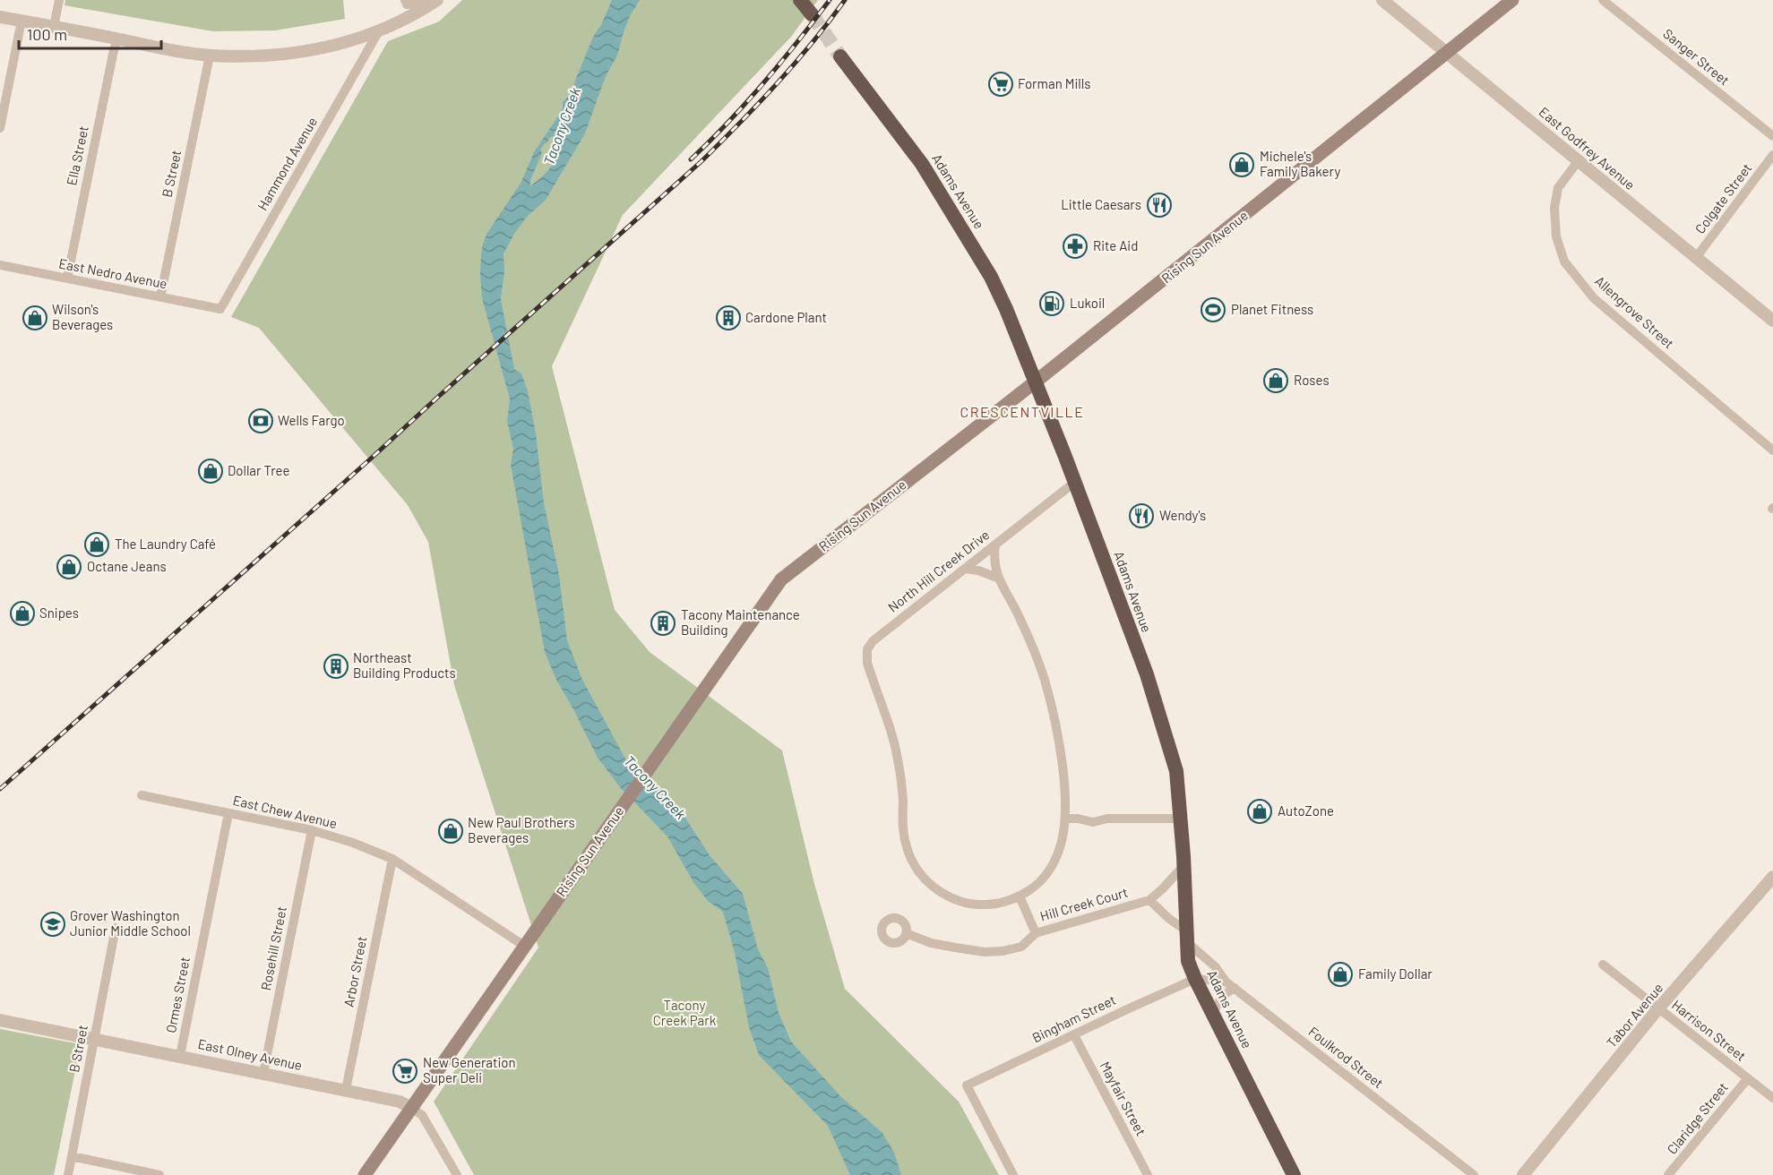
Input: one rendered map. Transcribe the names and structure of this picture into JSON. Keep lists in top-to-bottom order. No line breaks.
{"streets":{"highway":["Adams Avenue"],"main road":["Rising Sun Avenue"],"street":["Sanger Street","East Godfrey Avenue","Ella Street","Hammond Avenue","B Street","Colgate Street","East Nedro Avenue","Allengrove Street","North Hill Creek Drive","East Chew Avenue","Hill Creek Court","Rosehill Street","Arbor Street","Ormes Street","Tabor Avenue","Bingham Street","Harrison Street","East Olney Avenue","Foulkrod Street","Mayfair Street","Claridge Street"]},"crossings":[["East Godfrey Avenue","Colgate Street"],["East Godfrey Avenue","Rising Sun Avenue"],["East Godfrey Avenue","Allengrove Street"],["Ella Street","East Nedro Avenue"],["Hammond Avenue","East Nedro Avenue"],["B Street","East Nedro Avenue"],["B Street","East Olney Avenue"],["Adams Avenue","Rising Sun Avenue"],["Adams Avenue","North Hill Creek Drive"],["Adams Avenue","Hill Creek Court"],["Adams Avenue","Bingham Street"],["Adams Avenue","Foulkrod Street"],["Rising Sun Avenue","East Chew Avenue"],["Rising Sun Avenue","East Olney Avenue"],["East Chew Avenue","Rosehill Street"],["East Chew Avenue","Arbor Street"],["East Chew Avenue","Ormes Street"],["Hill Creek Court","Foulkrod Street"],["Rosehill Street","East Olney Avenue"],["Arbor Street","East Olney Avenue"],["Ormes Street","East Olney Avenue"],["Tabor Avenue","Harrison Street"],["Bingham Street","Foulkrod Street"],["Bingham Street","Mayfair Street"],["Harrison Street","Claridge Street"]],"districts":["CRESCENTVILLE"],"water":["Tacony Creek"],"parks":["Tacony Creek Park"],"places":{"supermarket":["Forman Mills","New Generation Super Deli"],"shop":["Michele's Family Bakery","Wilson's Beverages","Roses","Dollar Tree","The Laundry Café","Octane Jeans","Snipes","AutoZone","New Paul Brothers Beverages","Family Dollar"],"restaurant":["Little Caesars","Wendy's"],"pharmacy":["Rite Aid"],"fuel station":["Lukoil"],"sports":["Planet Fitness"],"building":["Cardone Plant","Tacony Maintenance Building","Northeast Building Products"],"bank":["Wells Fargo"],"school or university":["Grover Washington Junior Middle School"]},"scale_bar":"100 m"}
